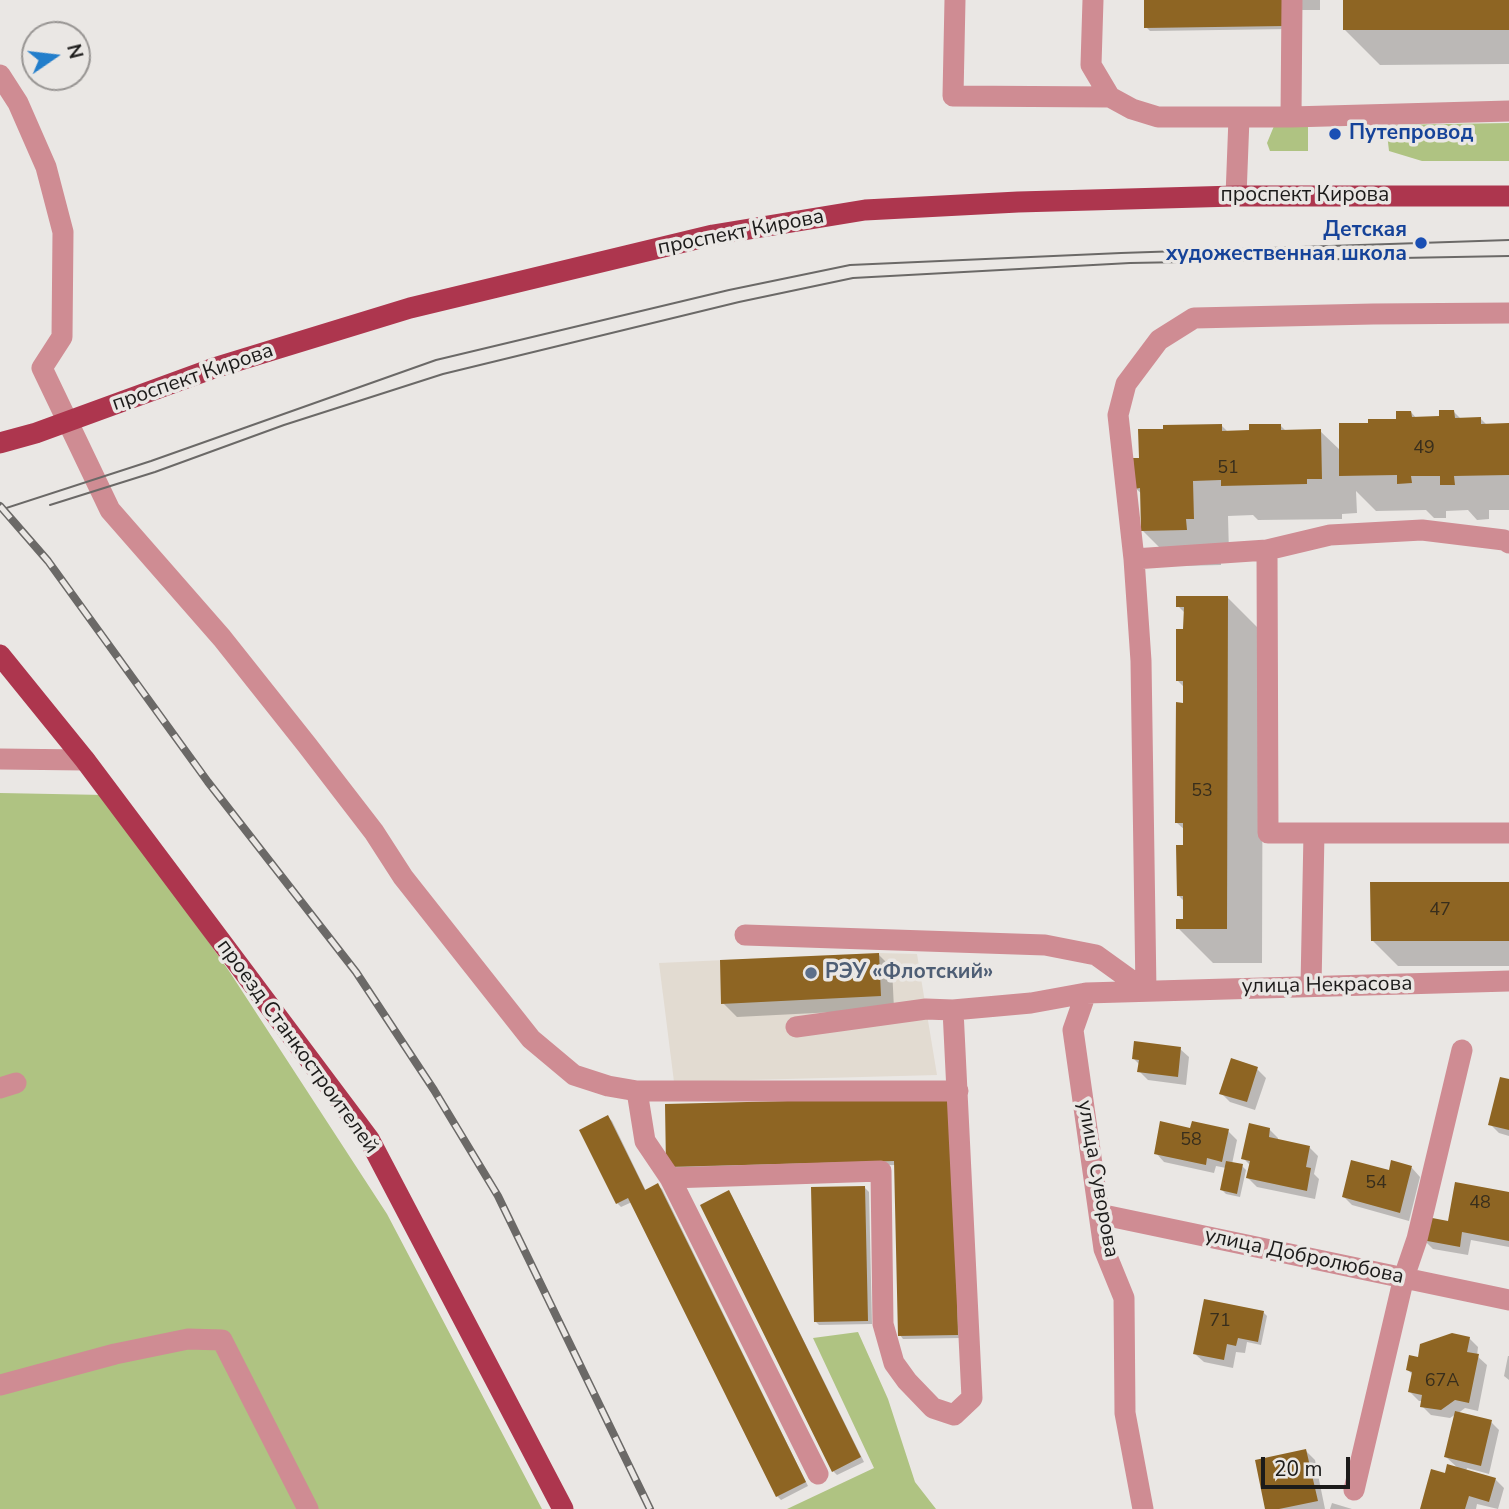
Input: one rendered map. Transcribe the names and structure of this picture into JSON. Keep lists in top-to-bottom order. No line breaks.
{"streets":{"main road":["проспект Кирова","проезд Станкостроителей"],"street":["улица Некрасова","улица Суворова","улица Добролюбова"]},"crossings":[["улица Суворова","улица Добролюбова"]],"places":["Путепровод","Детская художественная школа","РЭУ «Флотский»"],"house_numbers":["49","51","53","47","58","54","48","71","67А"],"scale_bar":"20 m","north":"right"}
